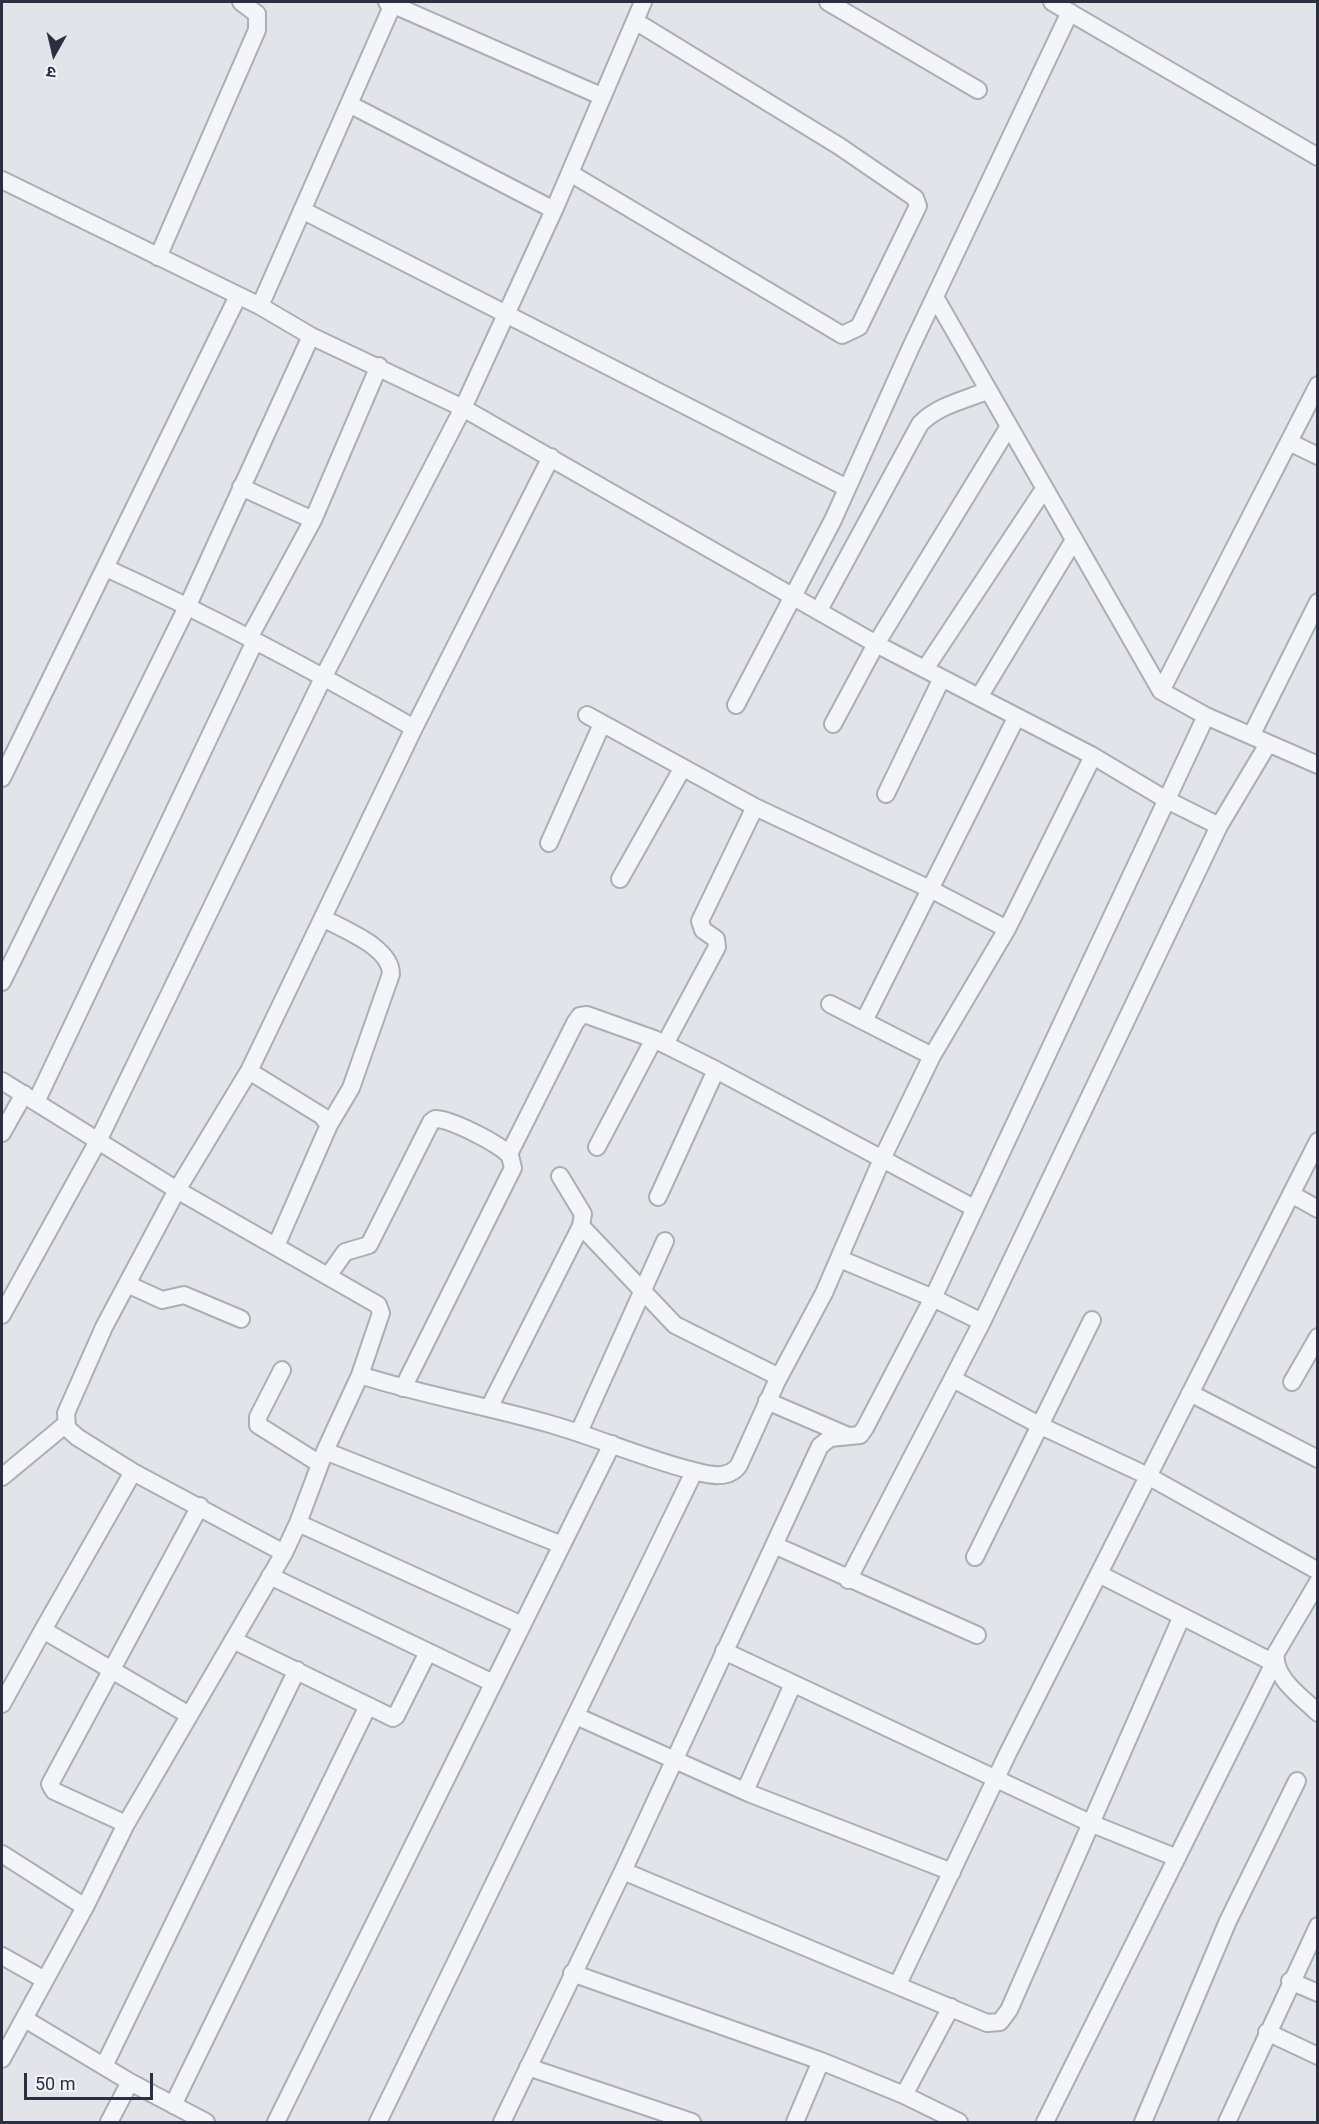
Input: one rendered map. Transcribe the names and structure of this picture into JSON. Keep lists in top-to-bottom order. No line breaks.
{"scale_bar":"50 m","north":"bottom"}
